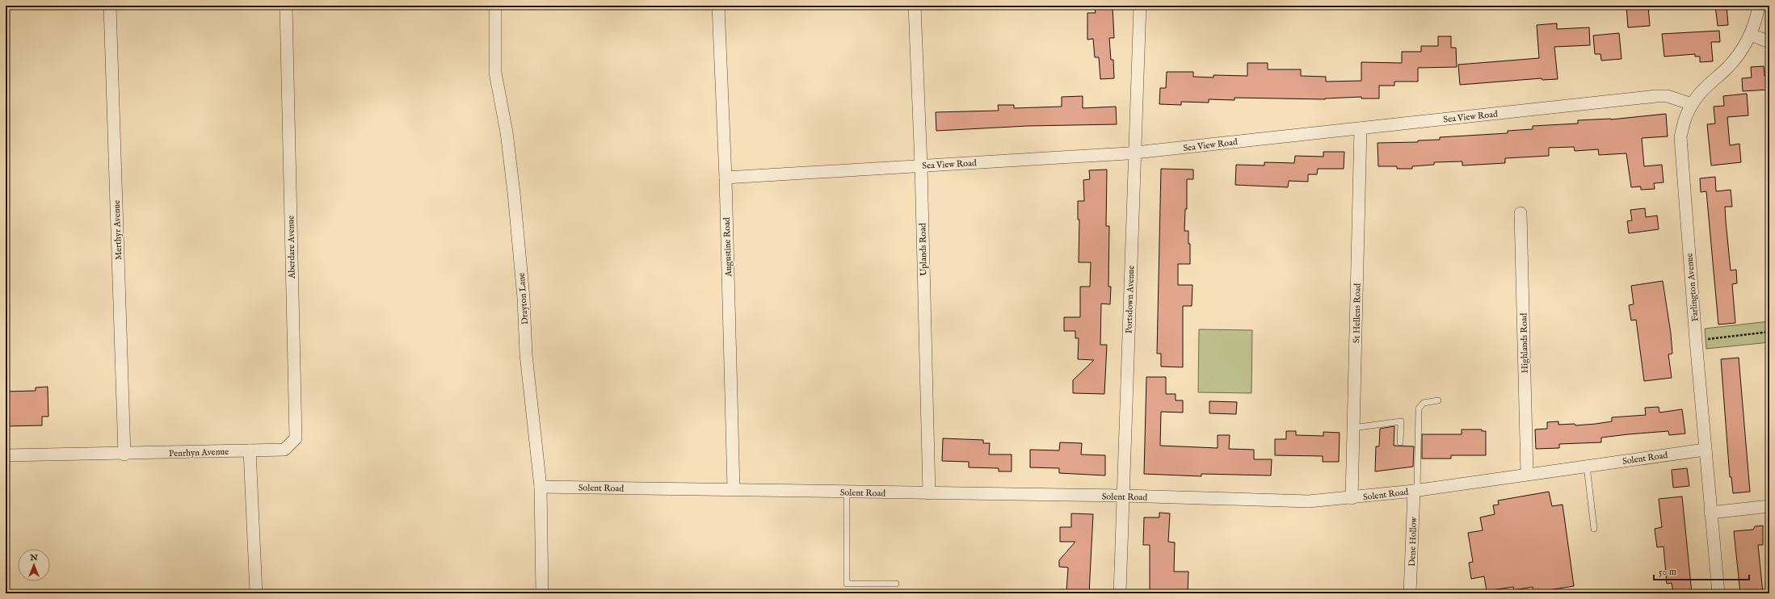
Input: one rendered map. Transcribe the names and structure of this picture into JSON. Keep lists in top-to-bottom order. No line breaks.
{"streets":{"street":["Sea View Road","Merthyr Avenue","Aberdare Avenue","Augustine Road","Uplands Road","Farlington Avenue","Drayton Lane","Portsdown Avenue","St Hellens Road","Highlands Road","Penrhyn Avenue","Solent Road","Dene Hollow"]},"crossings":[["Sea View Road","Augustine Road"],["Sea View Road","Uplands Road"],["Sea View Road","Farlington Avenue"],["Sea View Road","Portsdown Avenue"],["Sea View Road","St Hellens Road"],["Merthyr Avenue","Penrhyn Avenue"],["Aberdare Avenue","Penrhyn Avenue"],["Augustine Road","Solent Road"],["Uplands Road","Solent Road"],["Farlington Avenue","Solent Road"],["Drayton Lane","Solent Road"],["Portsdown Avenue","Solent Road"],["St Hellens Road","Solent Road"],["Highlands Road","Solent Road"],["Solent Road","Dene Hollow"]],"scale_bar":"50 m","north":"top"}
